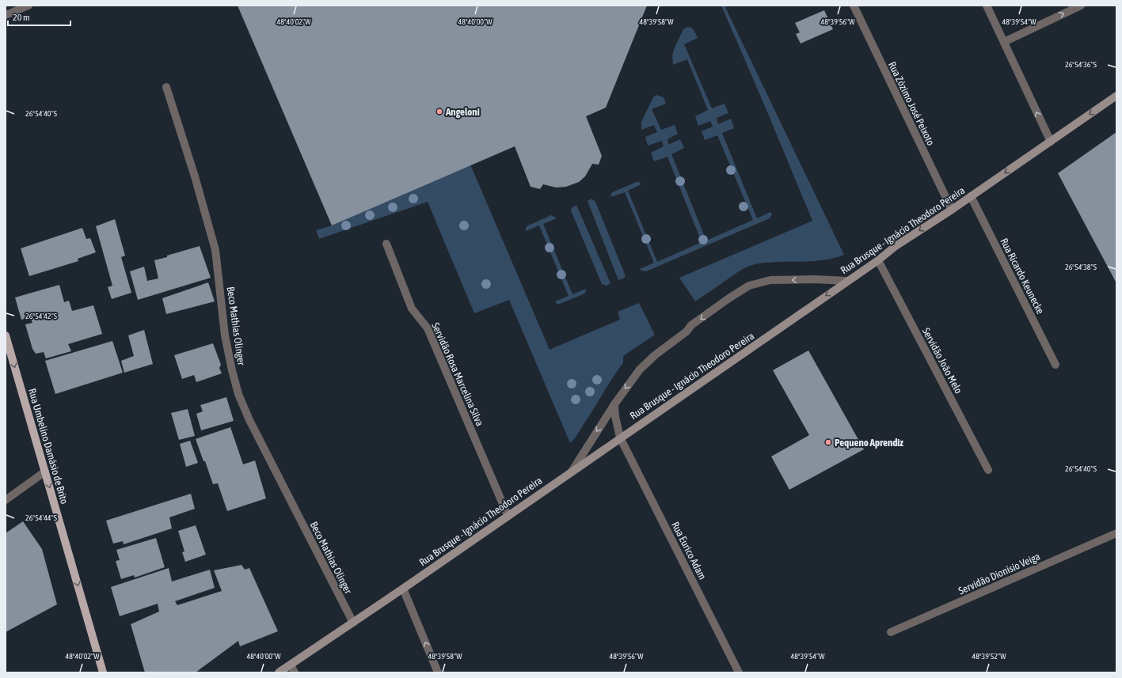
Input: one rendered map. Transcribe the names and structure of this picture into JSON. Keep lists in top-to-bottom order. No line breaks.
{"streets":{"main road":["Rua Brusque - Ignácio Theodoro Pereira","Rua Umbelino Damásio de Brito"],"street":["Rua Zózimo José Peixoto","Rua Ricardo Keunecke","Beco Mathias Olinger","Servidão João Melo","Servidão Rosa Marcelina Silva","Rua Eurico Adam","Servidão Dionísio Veiga"]},"crossings":[["Rua Zózimo José Peixoto","Rua Brusque - Ignácio Theodoro Pereira"],["Rua Brusque - Ignácio Theodoro Pereira","Rua Ricardo Keunecke"],["Rua Brusque - Ignácio Theodoro Pereira","Beco Mathias Olinger"],["Rua Brusque - Ignácio Theodoro Pereira","Servidão João Melo"],["Rua Brusque - Ignácio Theodoro Pereira","Servidão Rosa Marcelina Silva"],["Rua Brusque - Ignácio Theodoro Pereira","Rua Eurico Adam"]],"one_way":["Rua Brusque - Ignácio Theodoro Pereira","Rua Umbelino Damásio de Brito"],"places":["Angeloni","Pequeno Aprendiz"],"scale_bar":"20 m","coordinates":["48°40'02\"W","48°40'00\"W","48°39'58\"W","48°39'56\"W","48°39'54\"W","26°54'36\"S","26°54'40\"S","26°54'38\"S","26°54'42\"S","26°54'44\"S","48°39'52\"W"]}
